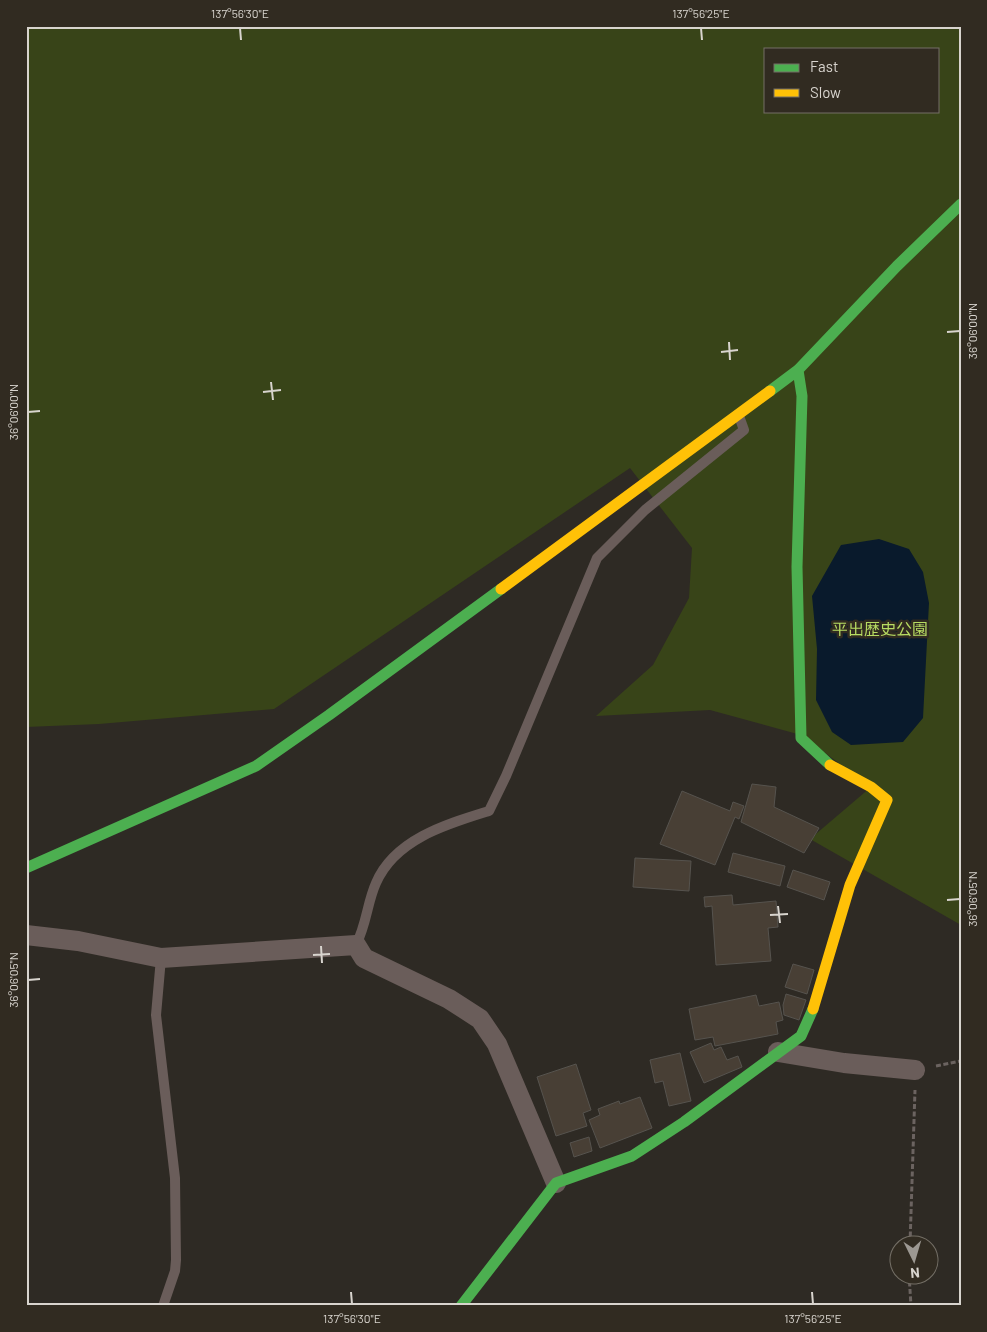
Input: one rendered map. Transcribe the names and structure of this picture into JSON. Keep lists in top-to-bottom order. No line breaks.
{"parks":["平出歴史公園"],"legend":["Fast","Slow"],"north":"bottom","coordinates":["137°56'30\"E","137°56'25\"E","36°06'00\"N","36°06'05\"N"]}
